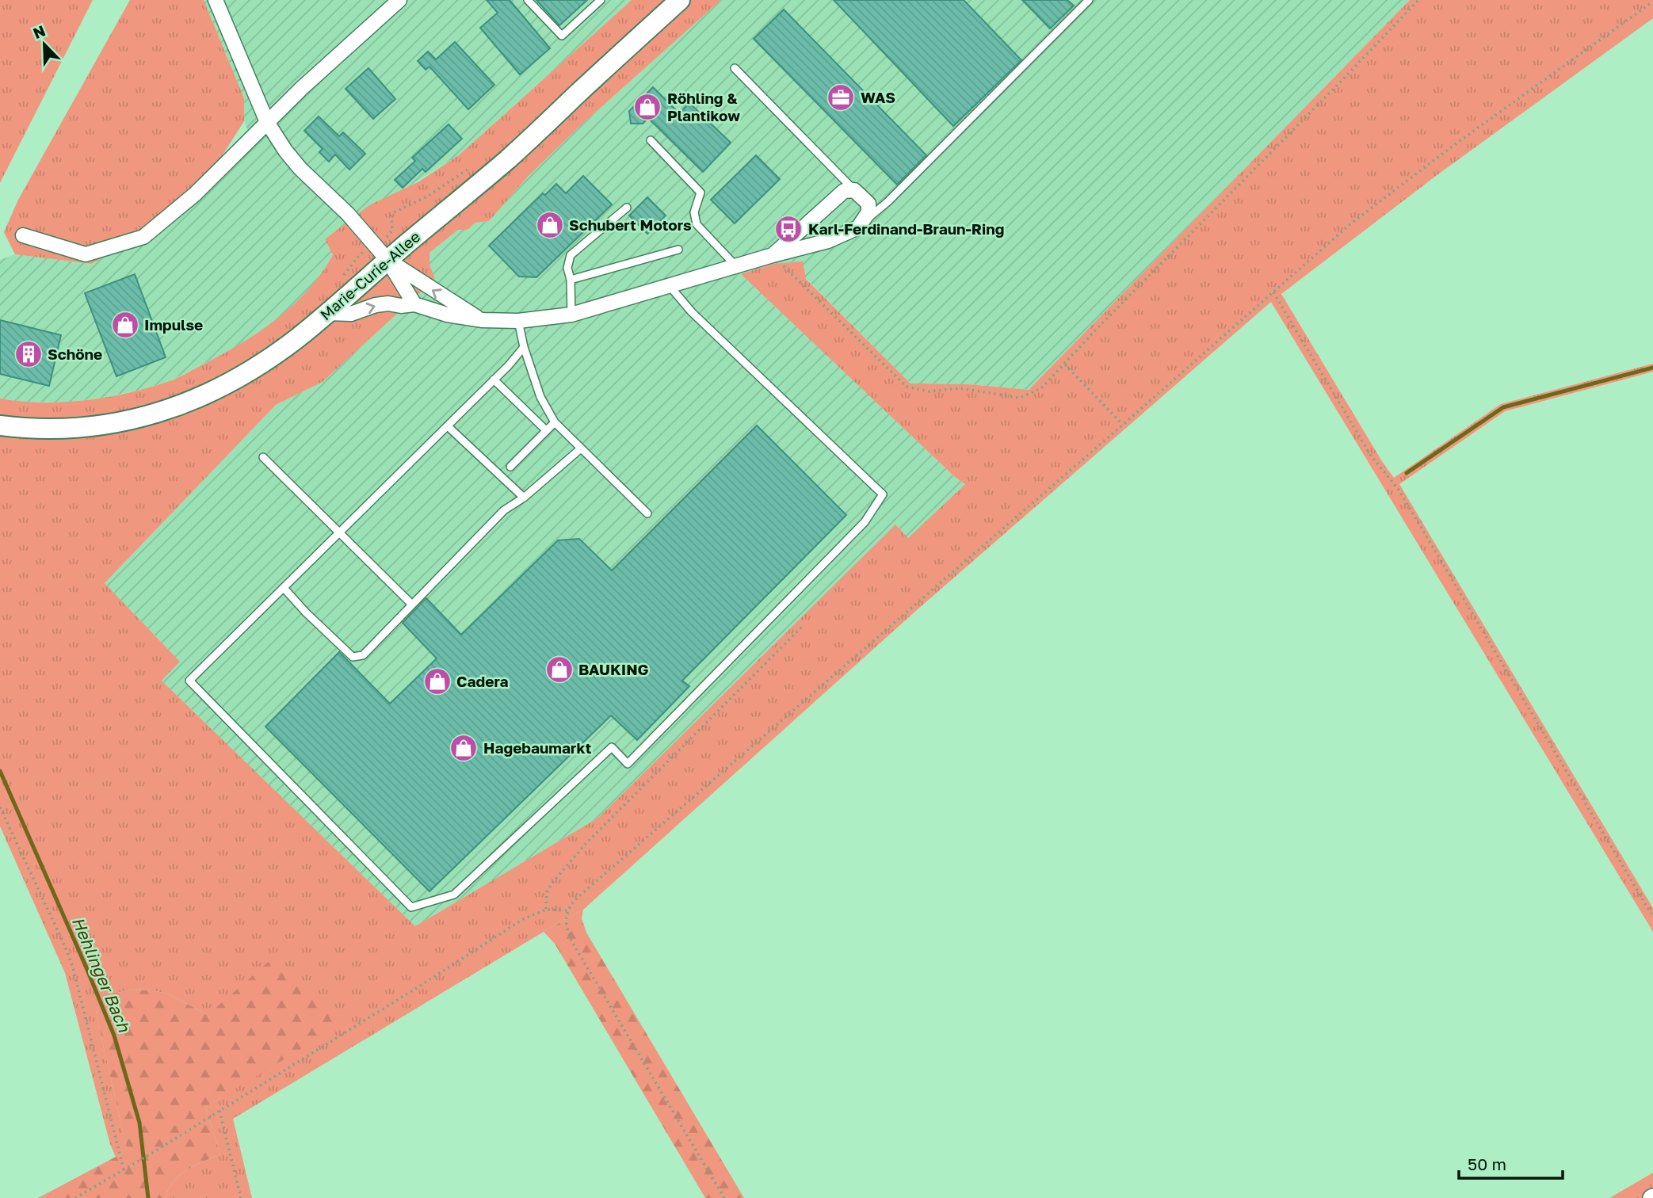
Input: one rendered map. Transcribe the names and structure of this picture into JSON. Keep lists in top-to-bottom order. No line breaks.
{"streets":{"main road":["Marie-Curie-Allee"]},"water":["Hehlinger Bach"],"places":{"office":["WAS"],"shop":["Röhling & Plantikow","Schubert Motors","Impulse","BAUKING","Cadera","Hagebaumarkt"],"bus stop":["Karl-Ferdinand-Braun-Ring"],"building":["Schöne"]},"scale_bar":"50 m","north":"top left"}
